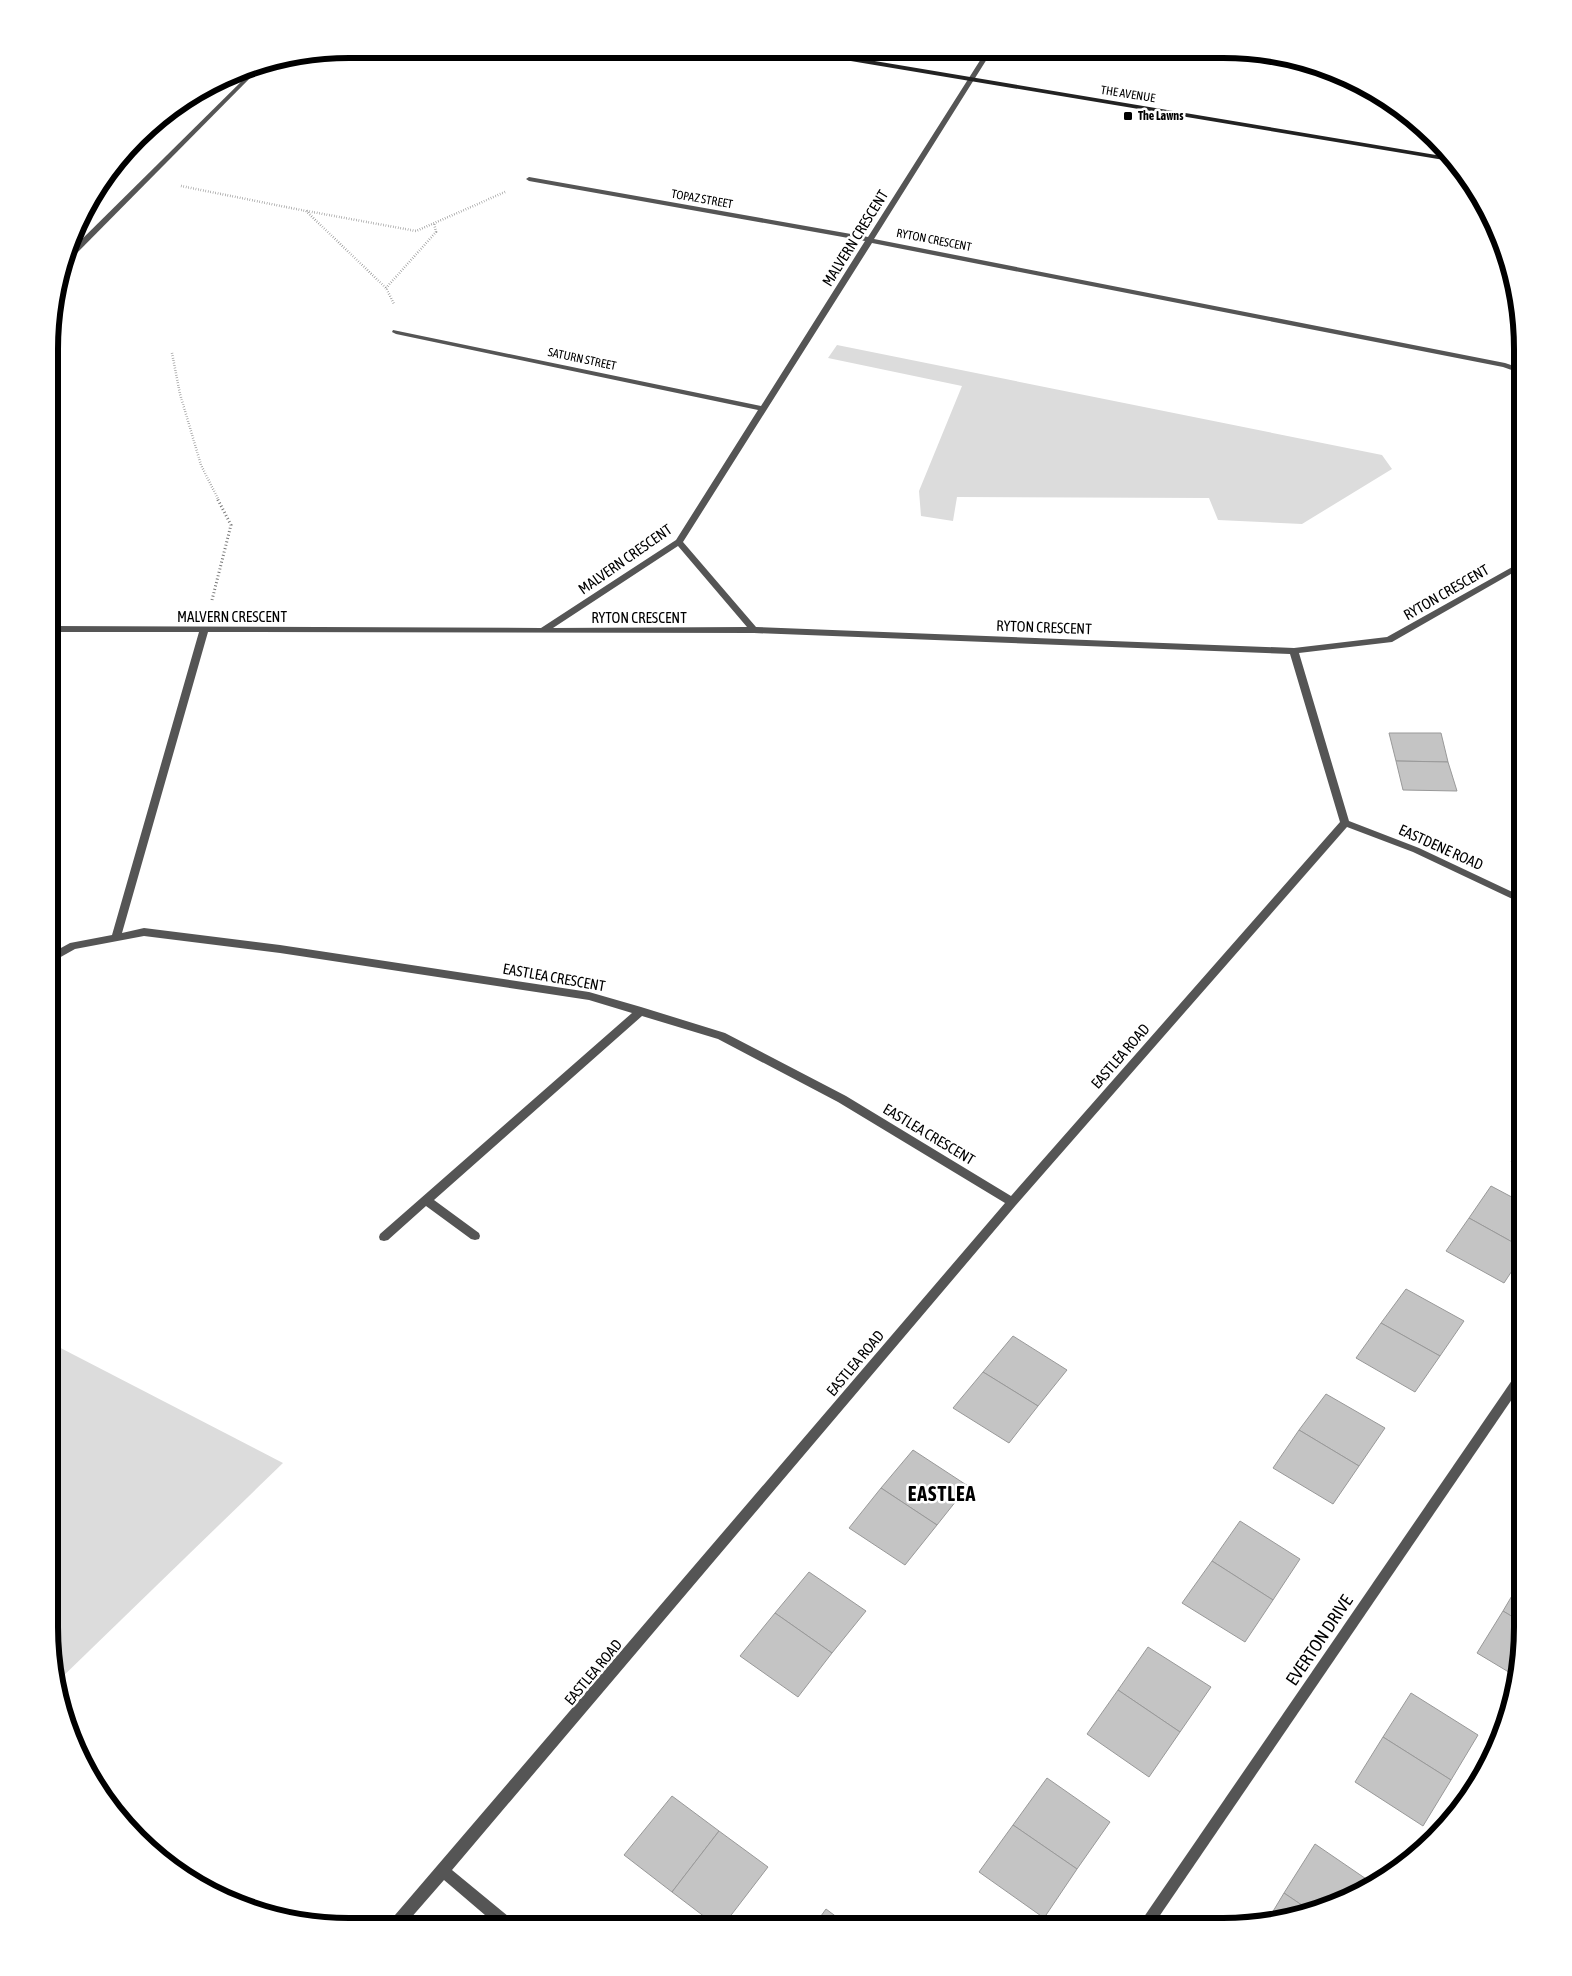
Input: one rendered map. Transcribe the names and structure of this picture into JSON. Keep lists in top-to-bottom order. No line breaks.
{"streets":{"street":["THE AVENUE","TOPAZ STREET","MALVERN CRESCENT","RYTON CRESCENT","SATURN STREET","EASTDENE ROAD","EASTLEA CRESCENT","EASTLEA ROAD","EVERTON DRIVE"]},"crossings":[["THE AVENUE","MALVERN CRESCENT"],["TOPAZ STREET","MALVERN CRESCENT"],["TOPAZ STREET","RYTON CRESCENT"],["MALVERN CRESCENT","RYTON CRESCENT"],["MALVERN CRESCENT","SATURN STREET"],["EASTDENE ROAD","EASTLEA ROAD"],["EASTLEA CRESCENT","EASTLEA ROAD"]],"districts":["EASTLEA"],"places":{"transit":["The Lawns"]}}
